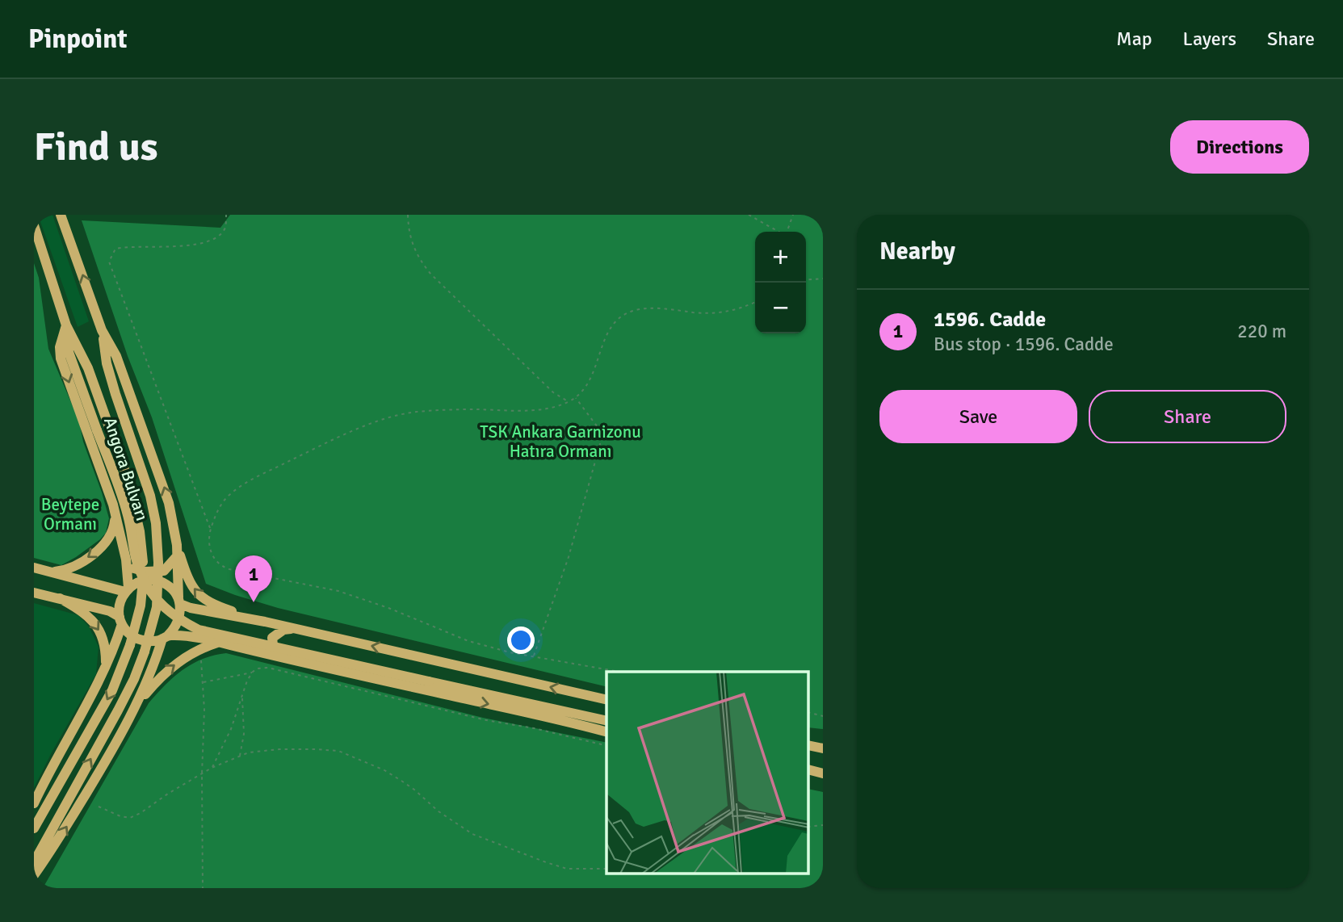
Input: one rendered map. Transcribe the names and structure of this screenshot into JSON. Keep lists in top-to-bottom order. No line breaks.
{"streets":{"main road":["Angora Bulvarı"]},"parks":["TSK Ankara Garnizonu Hatıra Ormanı","Beytepe Ormanı"],"page":{"header":"Pinpoint","nav":["Map","Layers","Share"],"buttons":["Directions",["Save","Share"]],"title":"Find us","heading":"Nearby","map_buttons":["+","−"],"list":[{"mark":"1","name":"1596. Cadde","note":"Bus stop · 1596. Cadde","value":"220 m"}],"pins":"1"}}
